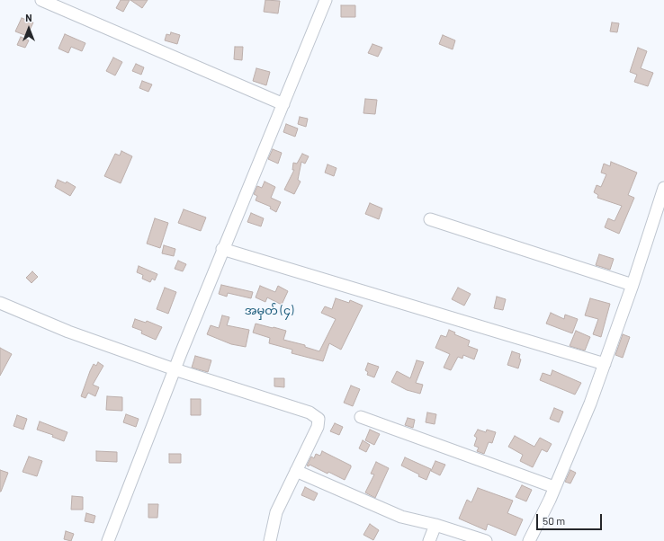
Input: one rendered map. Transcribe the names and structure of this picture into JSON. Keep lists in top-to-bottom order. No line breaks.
{"districts":["အမှတ် (၄)"],"scale_bar":"50 m","north":"top"}
